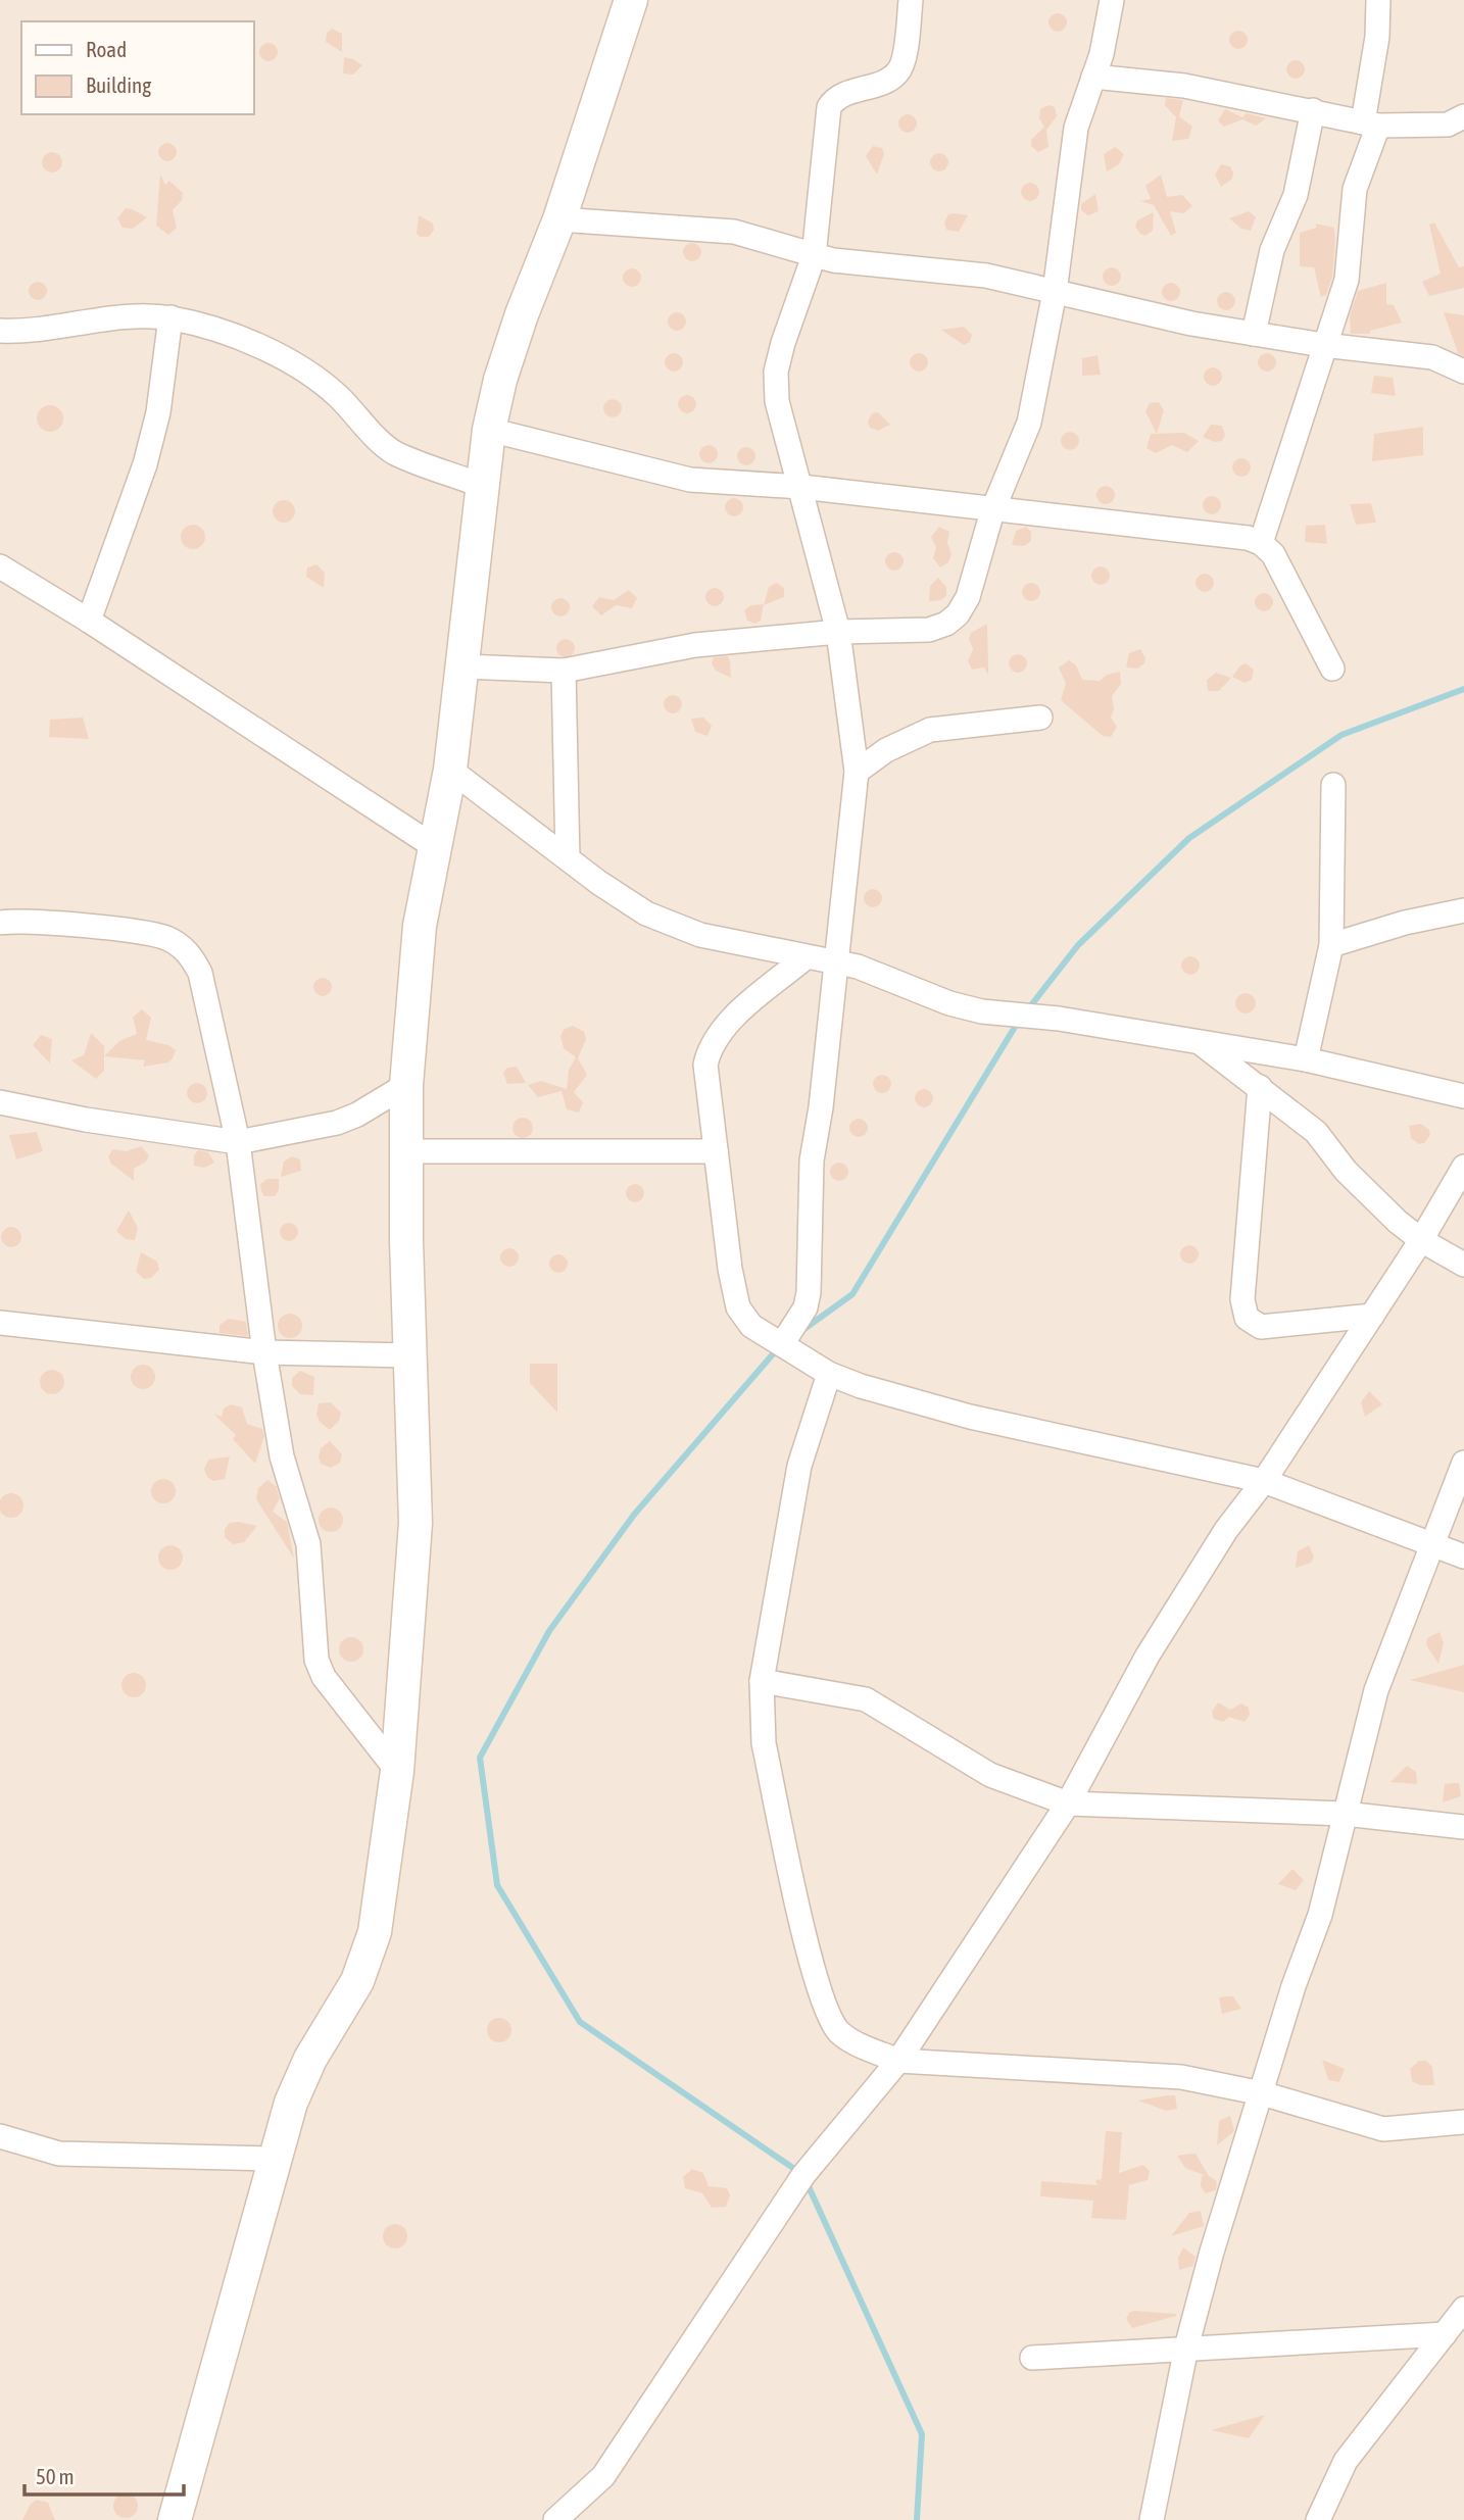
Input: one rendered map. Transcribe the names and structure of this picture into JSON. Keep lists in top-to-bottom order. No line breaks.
{"legend":["Road","Building"],"scale_bar":"50 m"}
